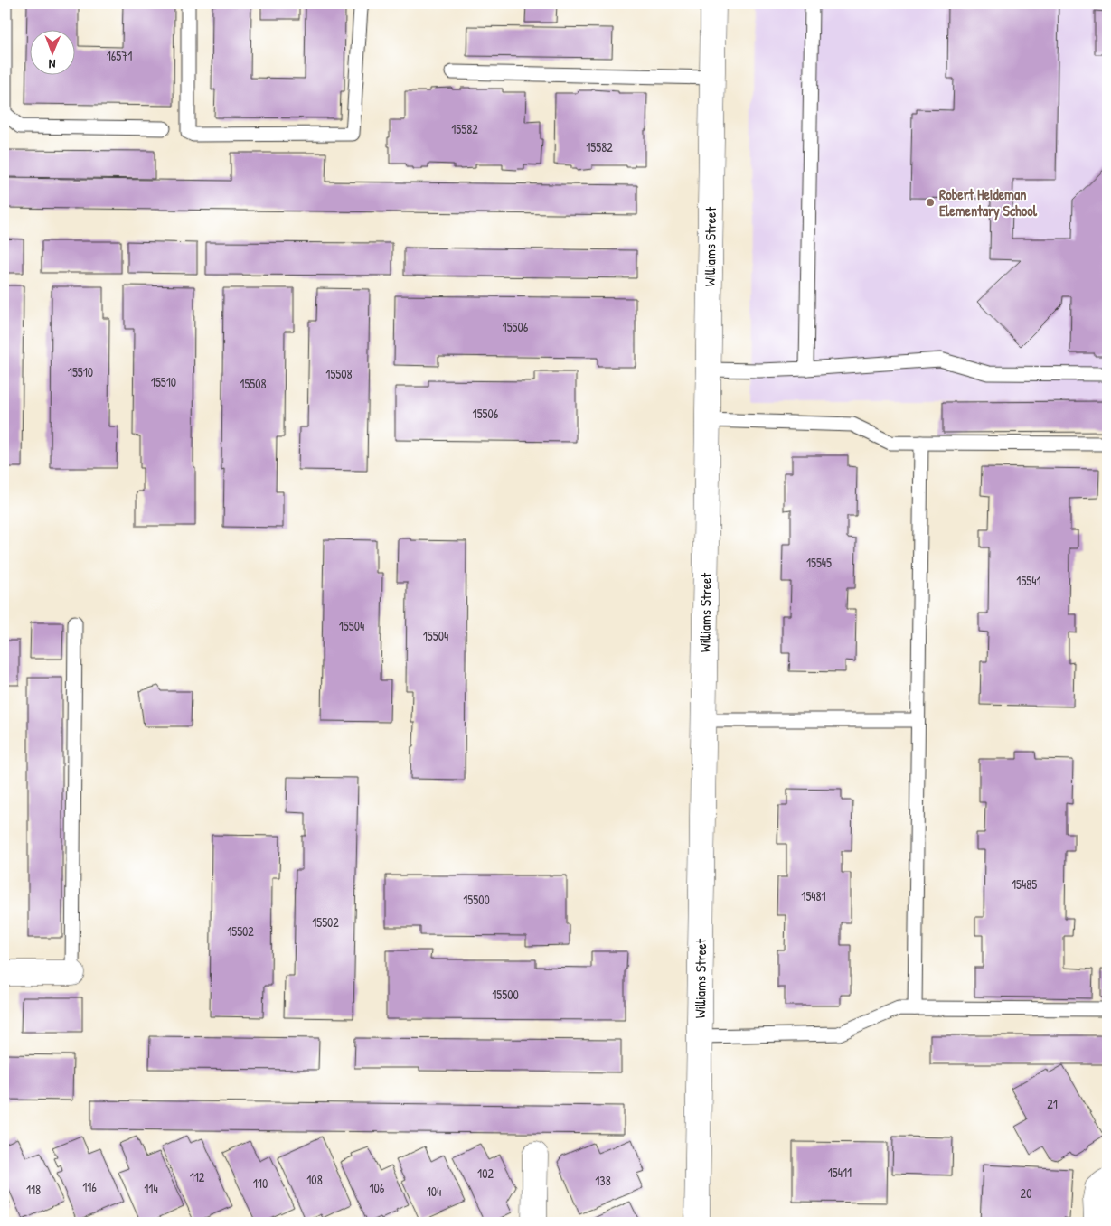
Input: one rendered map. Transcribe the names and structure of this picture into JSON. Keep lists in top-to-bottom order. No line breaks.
{"streets":{"street":["Williams Street"]},"places":["Robert Heideman Elementary School"],"house_numbers":["16571","15582","15582","15506","15510","15508","15510","15508","15506","15545","15541","15504","15504","15485","15481","15500","15502","15502","15500","21","15411","102","112","108","138","110","116","106","114","118","104","20"],"north":"bottom"}
